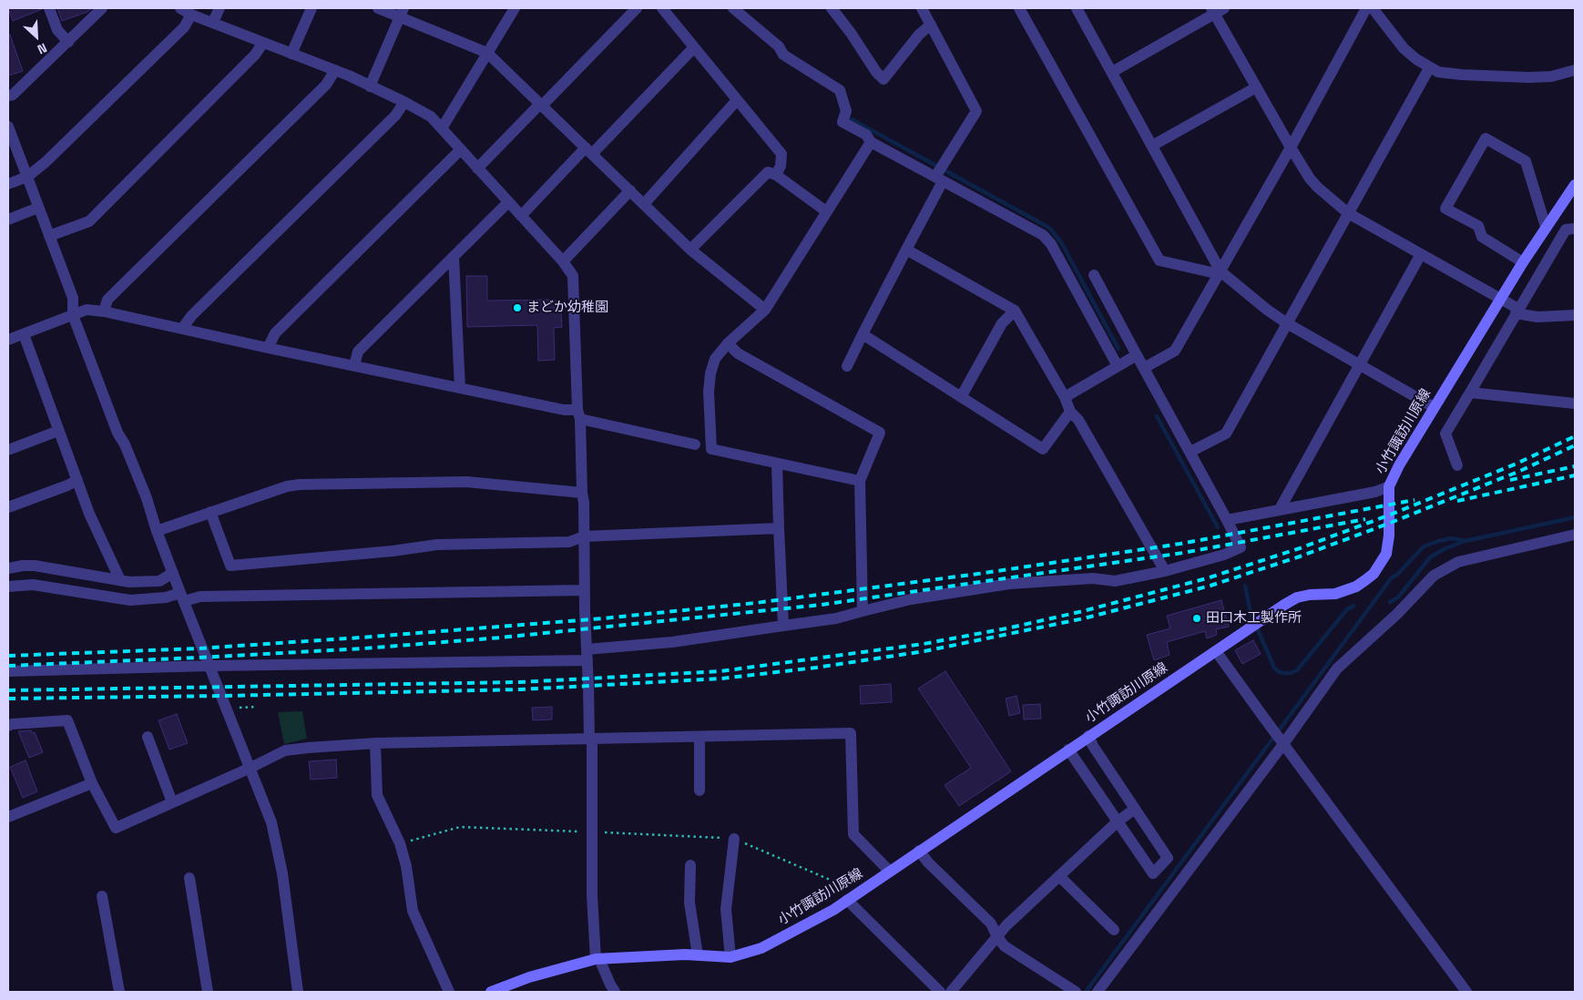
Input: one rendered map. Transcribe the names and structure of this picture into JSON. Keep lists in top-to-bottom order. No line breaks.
{"streets":{"main road":["小竹諏訪川原線"]},"places":["まどか幼稚園","田口木工製作所"],"north":"bottom right"}
